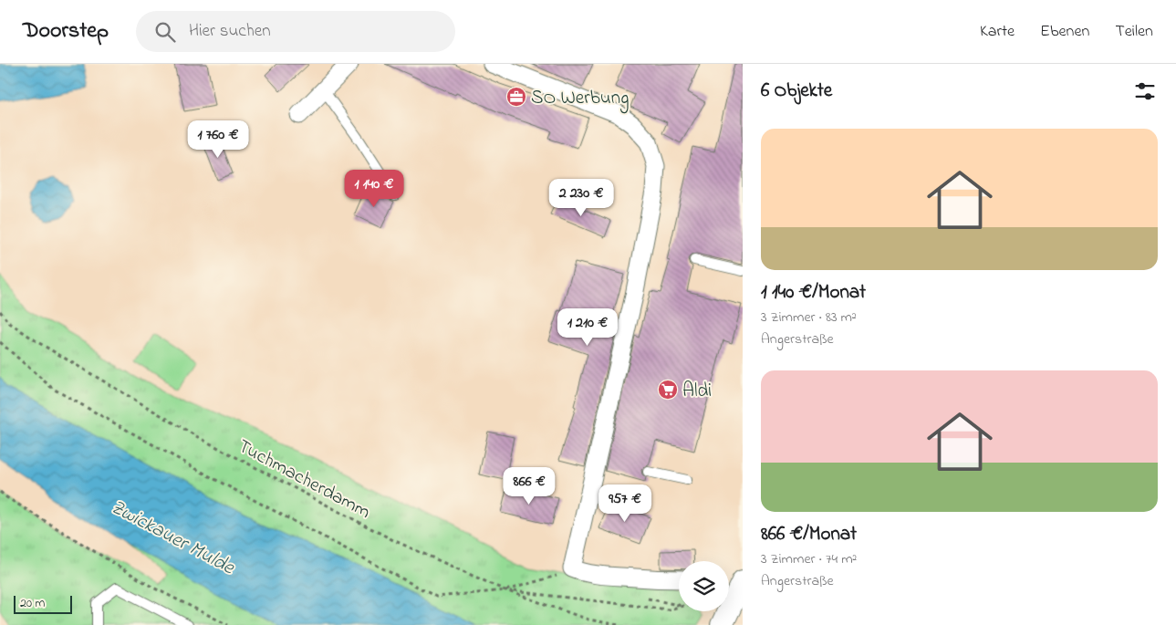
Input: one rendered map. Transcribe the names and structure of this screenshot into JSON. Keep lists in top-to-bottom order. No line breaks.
{"streets":{"path":["Tuchmacherdamm"]},"water":["Zwickauer Mulde"],"places":{"office":["SO Werbung"],"supermarket":["Aldi"]},"scale_bar":"20 m","page":{"header":"Doorstep","search":"Hier suchen","nav":["Karte","Ebenen","Teilen"],"heading":"6 Objekte","list":[{"name":"1 140 €/Monat","note":"3 Zimmer · 83 m² · Angerstraße"},{"name":"866 €/Monat","note":"3 Zimmer · 74 m² · Angerstraße"}],"price":["1 760 €","1 140 €","2 230 €","1 210 €","866 €","957 €"],"scale":"20 m"}}
